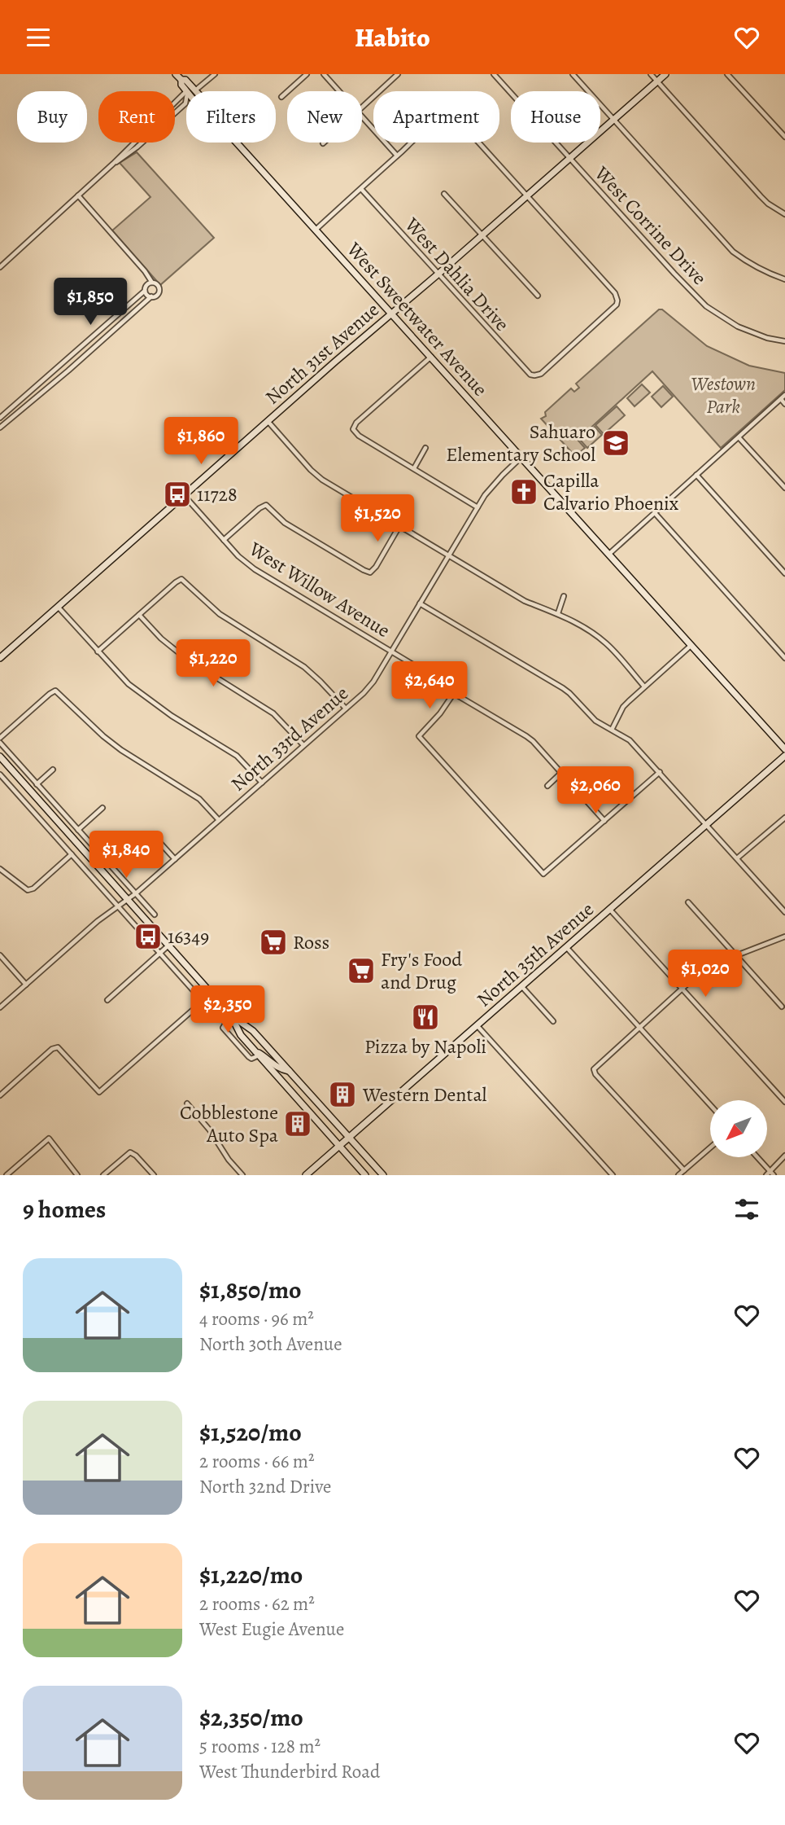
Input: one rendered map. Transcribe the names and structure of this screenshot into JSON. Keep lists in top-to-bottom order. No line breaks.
{"streets":{"street":["West Corrine Drive","West Dahlia Drive","West Sweetwater Avenue","North 31st Avenue","West Willow Avenue","North 33rd Avenue","North 35th Avenue"]},"crossings":[["West Corrine Drive","North 31st Avenue"],["West Dahlia Drive","North 31st Avenue"],["West Sweetwater Avenue","North 31st Avenue"],["West Sweetwater Avenue","North 33rd Avenue"],["North 31st Avenue","West Willow Avenue"],["West Willow Avenue","North 33rd Avenue"]],"parks":["Westown Park"],"places":{"school or university":["Sahuaro Elementary School"],"church":["Capilla Calvario Phoenix"],"bus stop":["11728","16349"],"supermarket":["Ross","Fry's Food and Drug"],"restaurant":["Pizza by Napoli"],"building":["Western Dental","Cobblestone Auto Spa"]},"north":"bottom left","page":{"header":"Habito","chip":["Buy","Rent","Filters","New","Apartment","House"],"price":["$1,850","$1,860","$1,520","$1,220","$2,640","$2,060","$1,840","$1,020","$2,350"],"heading":"9 homes","list":[{"name":"$1,850/mo","note":"4 rooms · 96 m² · North 30th Avenue"},{"name":"$1,520/mo","note":"2 rooms · 66 m² · North 32nd Drive"},{"name":"$1,220/mo","note":"2 rooms · 62 m² · West Eugie Avenue"},{"name":"$2,350/mo","note":"5 rooms · 128 m² · West Thunderbird Road"}]}}
